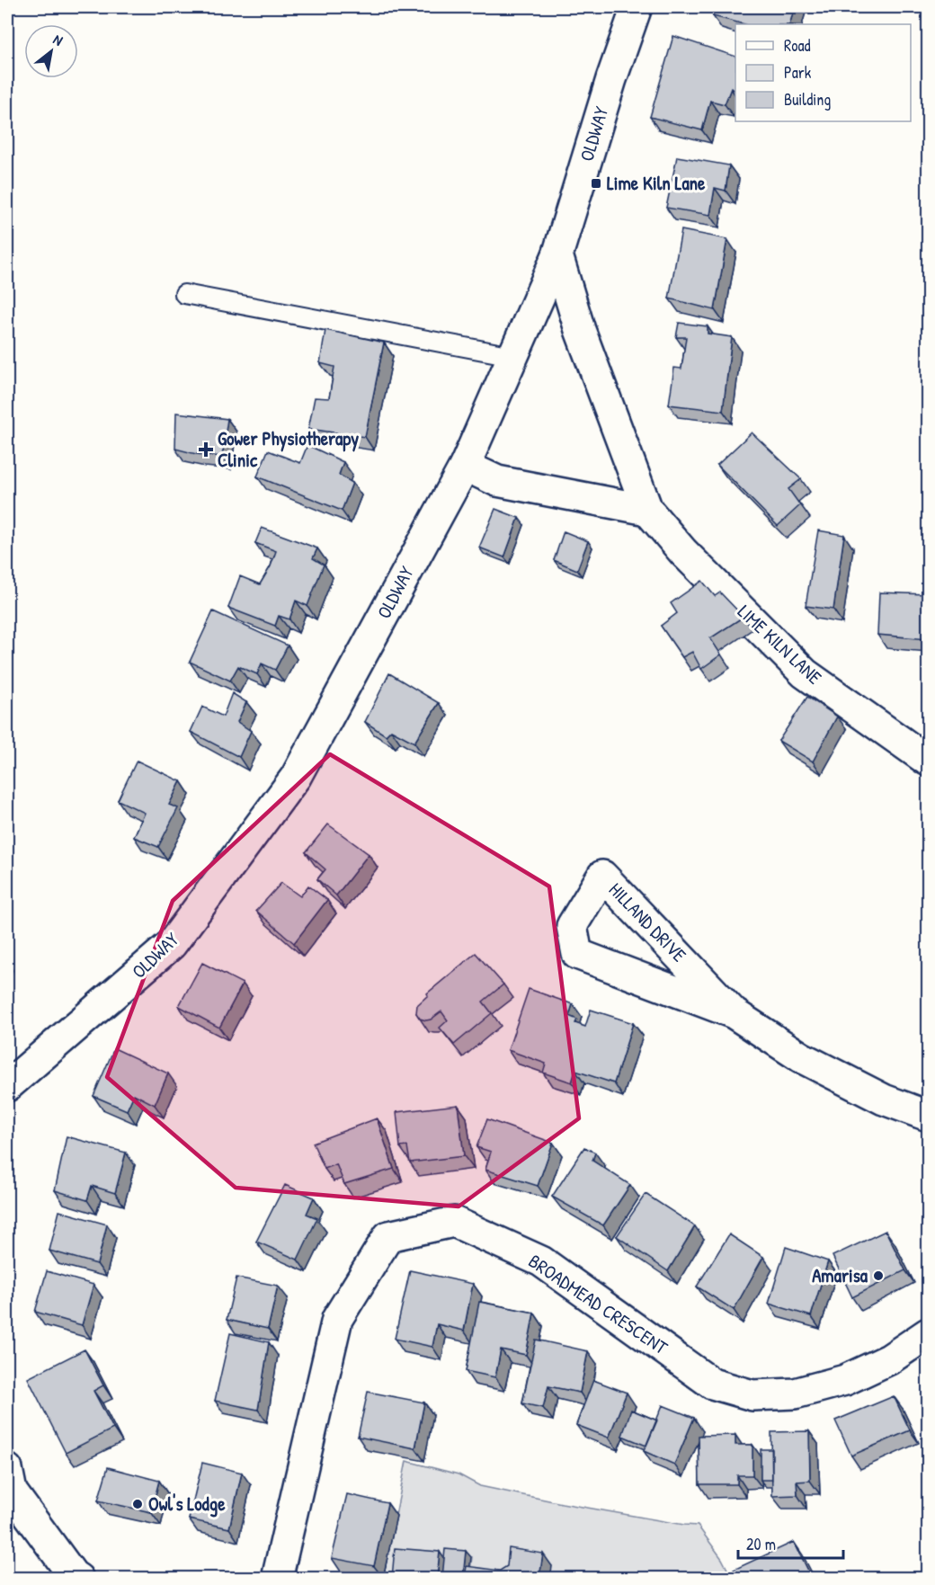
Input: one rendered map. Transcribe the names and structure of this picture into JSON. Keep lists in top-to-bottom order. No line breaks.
{"streets":{"street":["OLDWAY","LIME KILN LANE","HILLAND DRIVE","BROADMEAD CRESCENT"]},"crossings":[["OLDWAY","LIME KILN LANE"]],"places":{"transit":["Lime Kiln Lane"],"health":["Gower Physiotherapy Clinic"],"other":["Amarisa","Owl's Lodge"]},"legend":["Road","Park","Building"],"scale_bar":"20 m","north":"top right"}
